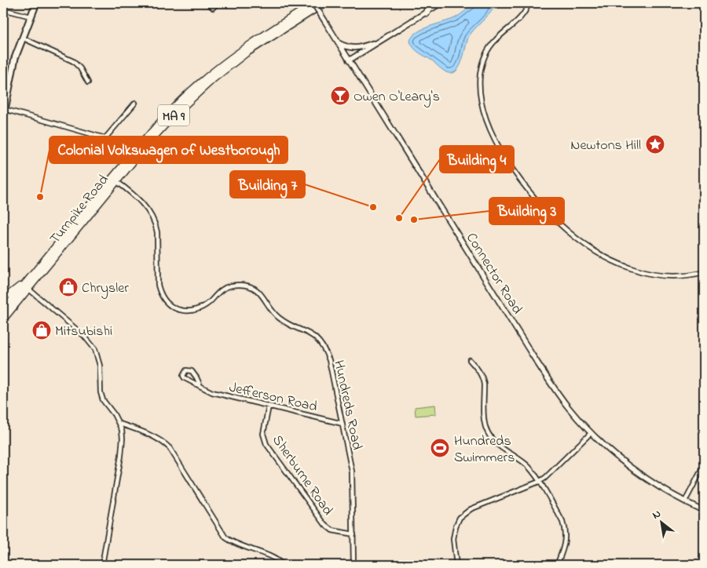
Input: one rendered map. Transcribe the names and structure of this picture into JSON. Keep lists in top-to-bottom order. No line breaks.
{"streets":{"highway":["MA 9","Turnpike Road"],"street":["Connector Road","Jefferson Road","Hundreds Road","Sherburne Road"]},"crossings":[["Turnpike Road","Connector Road"],["Turnpike Road","Hundreds Road"],["Jefferson Road","Hundreds Road"],["Jefferson Road","Sherburne Road"],["Hundreds Road","Sherburne Road"]],"places":{"bar":["Owen O'Leary's"],"place":["Newtons Hill"],"other":["Colonial Volkswagen of Westborough","Building 7","Building 4","Building 3"],"shop":["Chrysler","Mitsubishi"],"sports":["Hundreds Swimmers"]},"north":"top left"}
